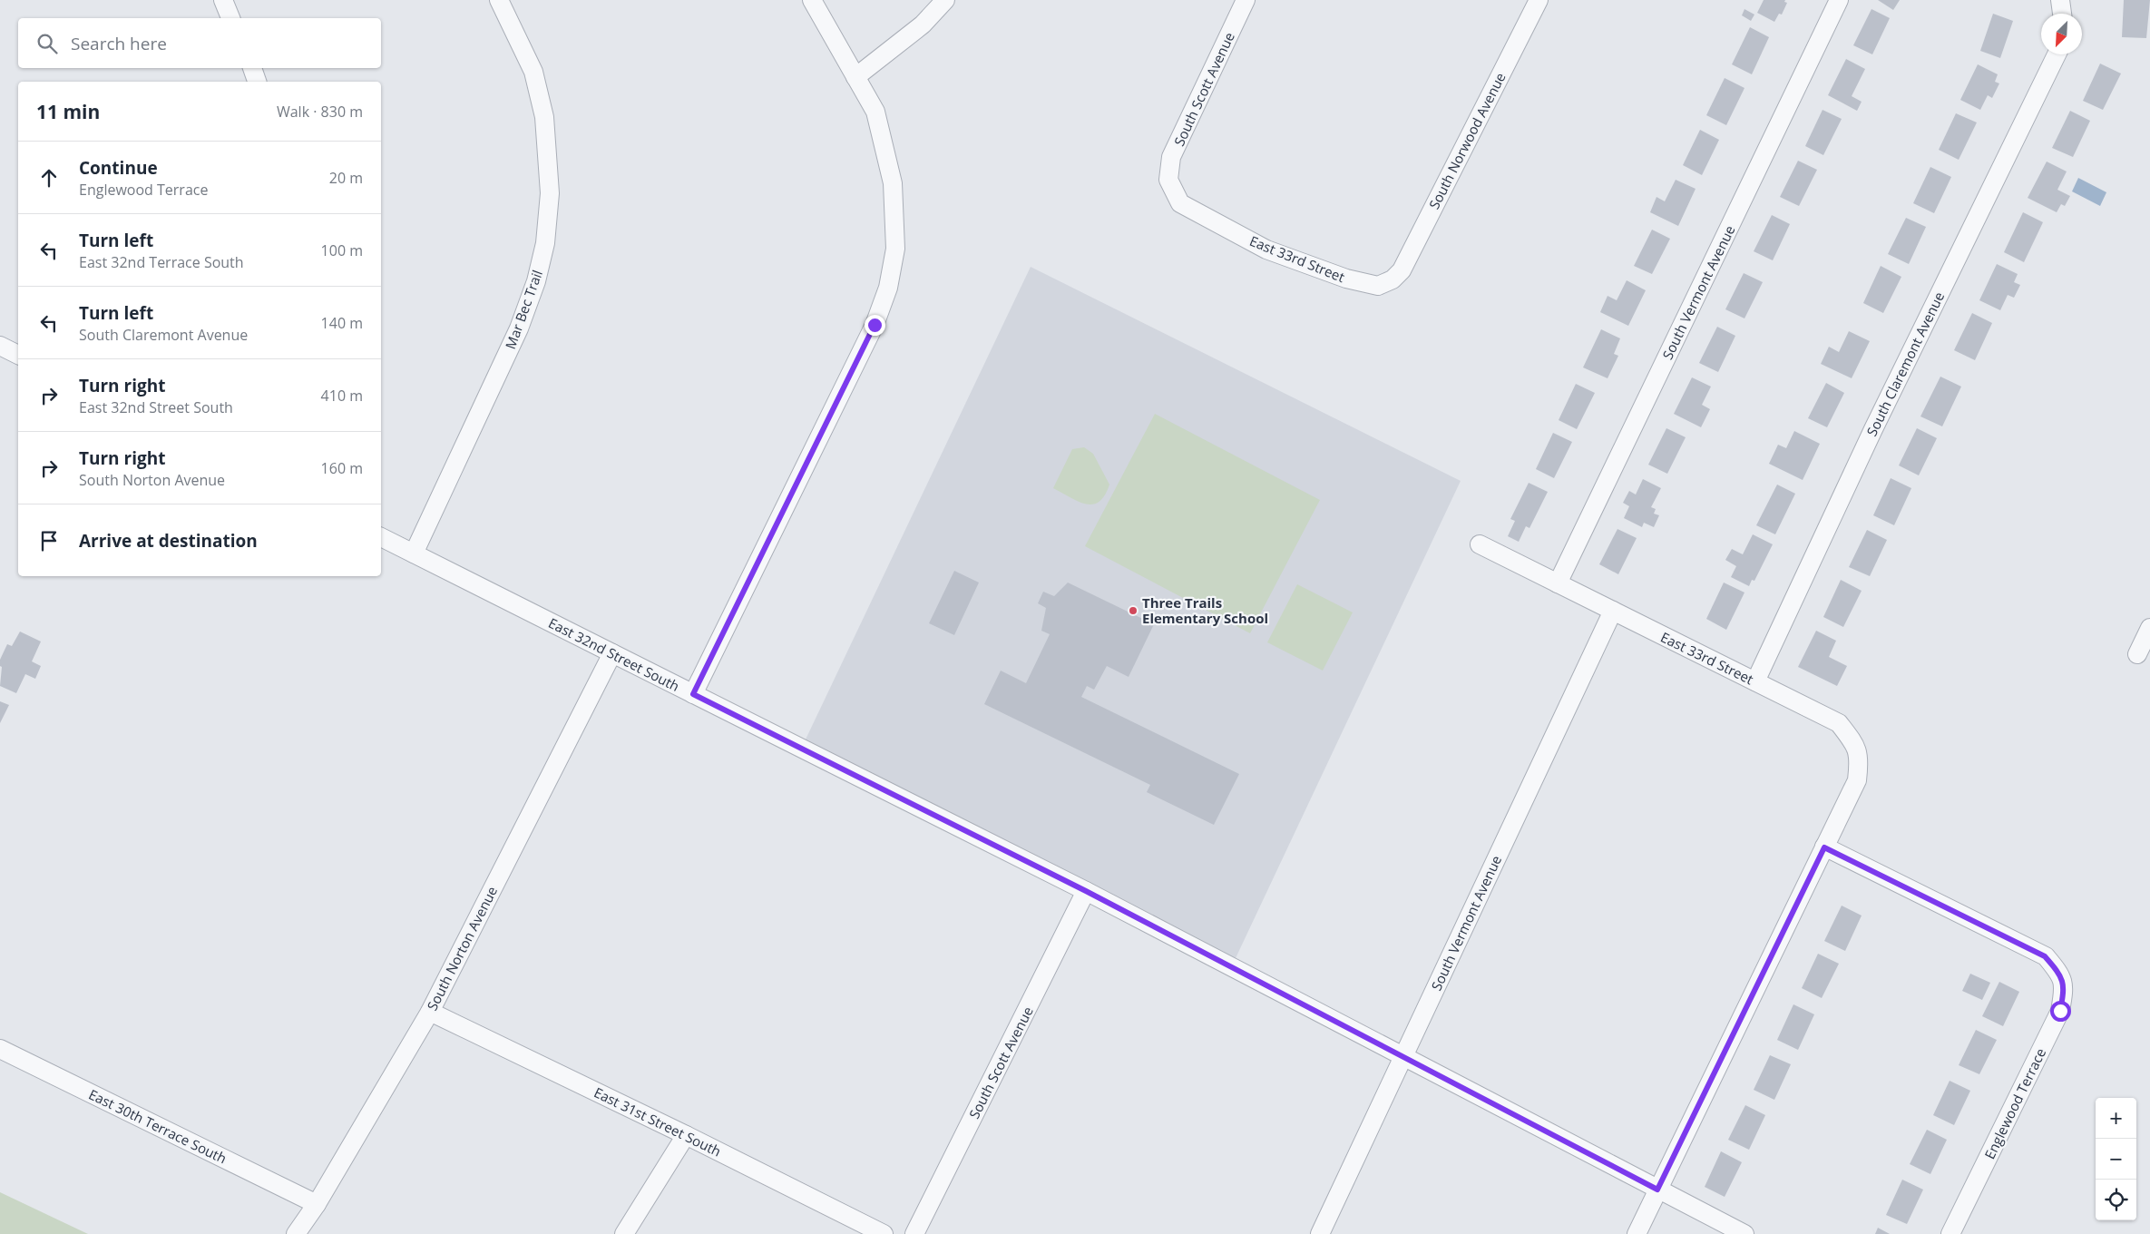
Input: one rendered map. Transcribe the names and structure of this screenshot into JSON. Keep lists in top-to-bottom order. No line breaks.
{"streets":{"street":["South Scott Avenue","South Norwood Avenue","East 33rd Street","South Vermont Avenue","Mar Bec Trail","South Claremont Avenue","East 32nd Street South","South Norton Avenue","Englewood Terrace","East 31st Street South","East 30th Terrace South"]},"crossings":[["South Scott Avenue","East 33rd Street"],["South Scott Avenue","East 32nd Street South"],["South Norwood Avenue","East 33rd Street"],["East 33rd Street","South Vermont Avenue"],["East 33rd Street","South Claremont Avenue"],["East 33rd Street","Englewood Terrace"],["South Vermont Avenue","East 32nd Street South"],["Mar Bec Trail","East 32nd Street South"],["East 32nd Street South","South Norton Avenue"],["South Norton Avenue","East 31st Street South"],["South Norton Avenue","East 30th Terrace South"]],"places":["Three Trails Elementary School"],"north":"bottom left","page":{"search":"Search here","heading":["11 min","Walk · 830 m"],"list":[["Continue","Englewood Terrace","20 m"],["Turn left","East 32nd Terrace South","100 m"],["Turn left","South Claremont Avenue","140 m"],["Turn right","East 32nd Street South","410 m"],["Turn right","South Norton Avenue","160 m"],"Arrive at destination"],"map_buttons":["+","−"]}}
